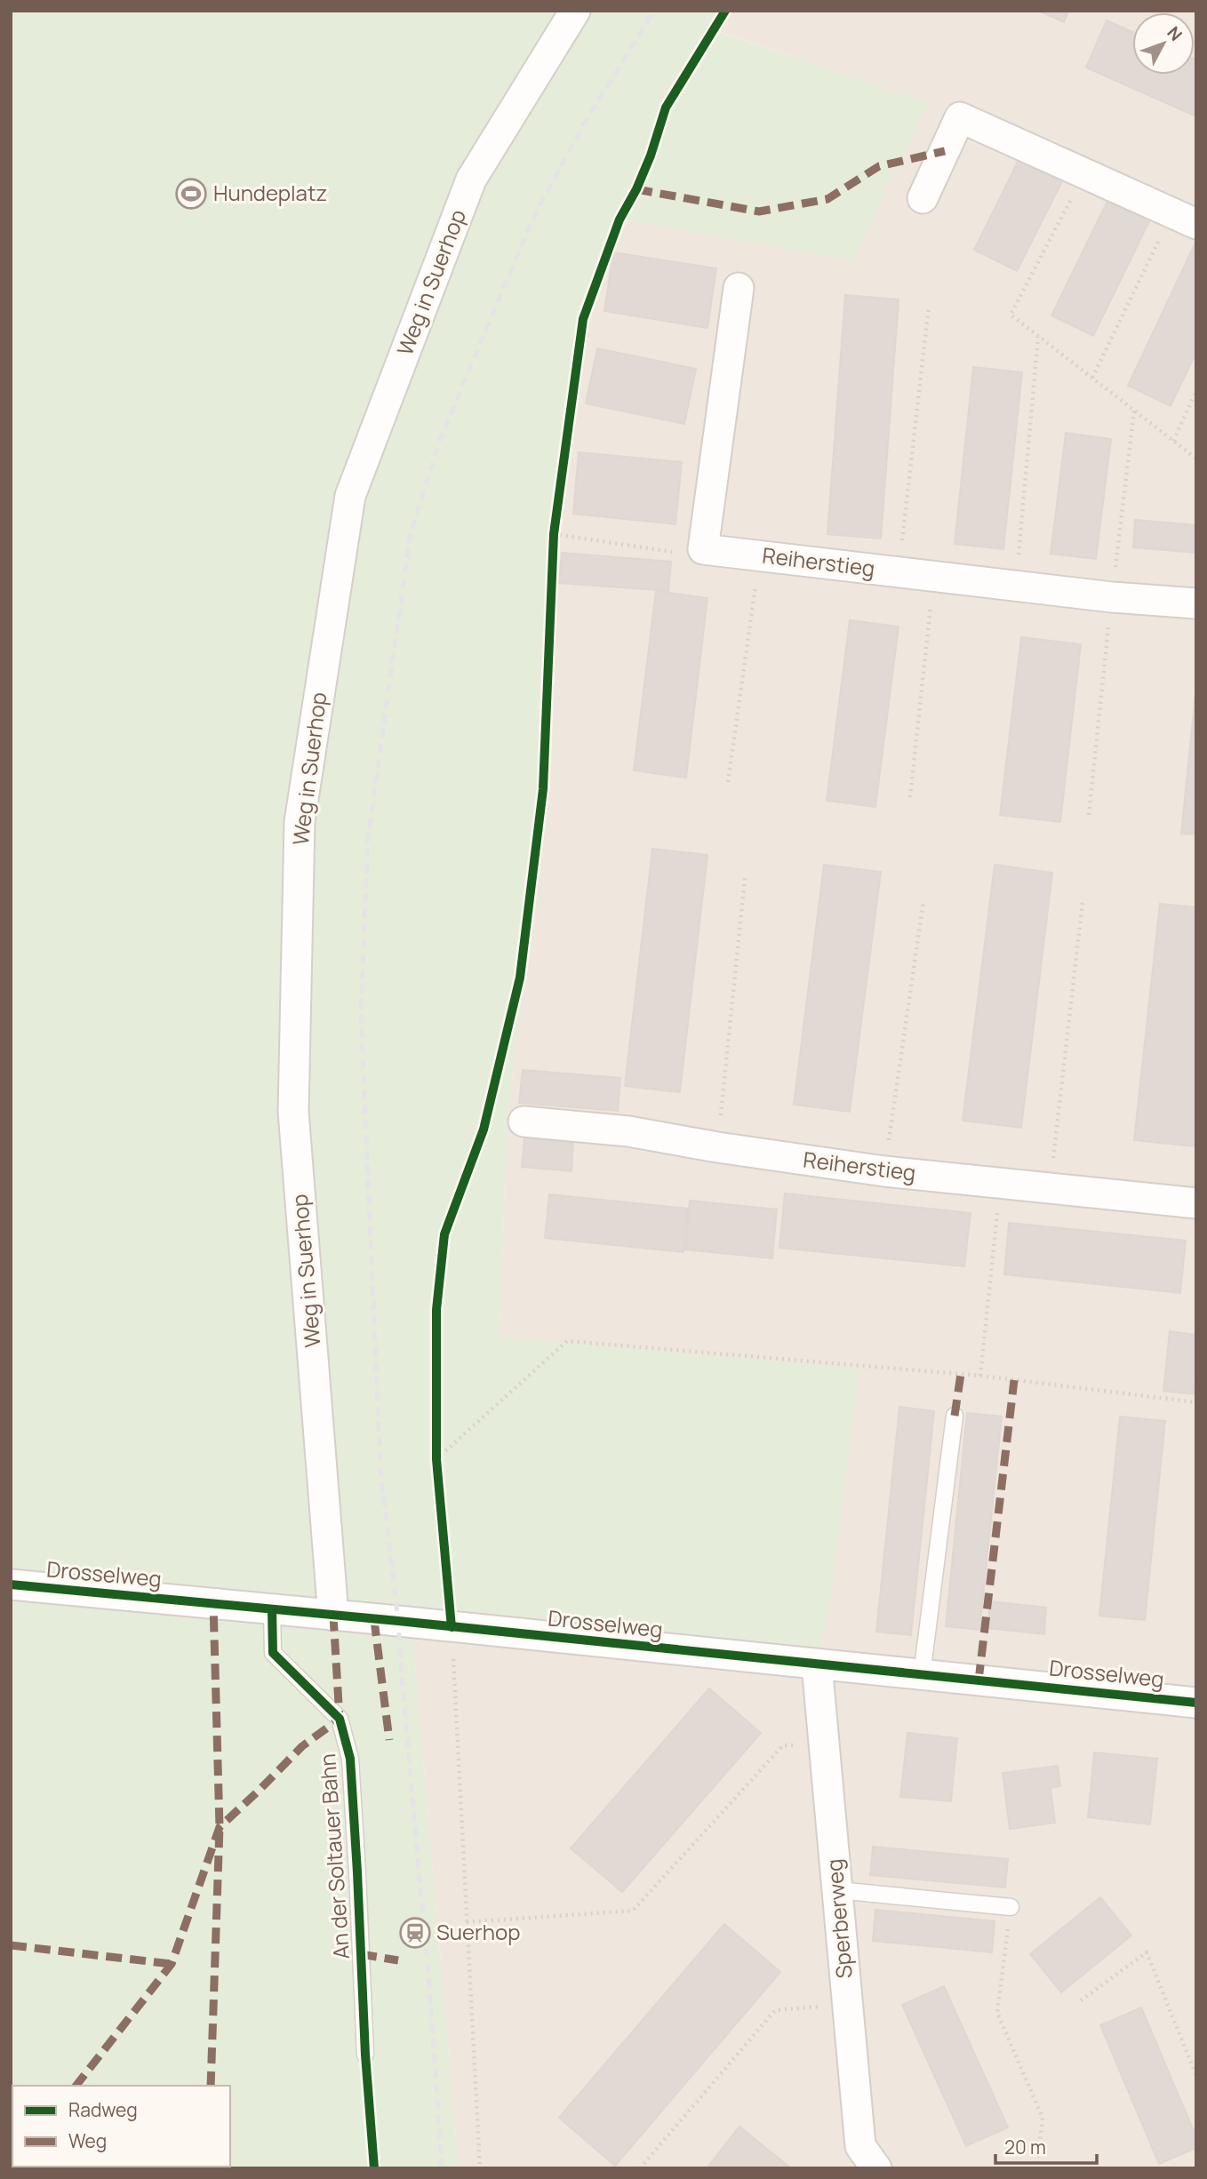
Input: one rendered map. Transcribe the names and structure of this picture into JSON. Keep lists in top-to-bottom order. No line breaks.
{"streets":{"street":["Weg in Suerhop","Reiherstieg","Drosselweg","Sperberweg"],"lane":["An der Soltauer Bahn"]},"crossings":[["Weg in Suerhop","Drosselweg"],["Drosselweg","An der Soltauer Bahn"],["Drosselweg","Sperberweg"]],"places":{"sports":["Hundeplatz"],"station":["Suerhop"]},"legend":["Radweg","Weg"],"scale_bar":"20 m","north":"top right"}
